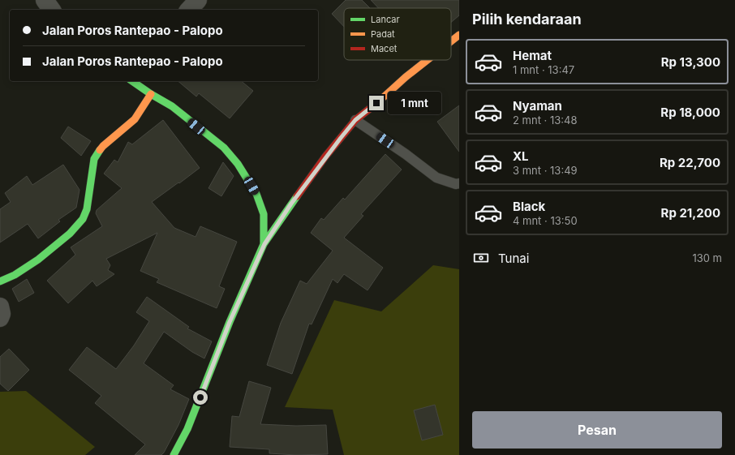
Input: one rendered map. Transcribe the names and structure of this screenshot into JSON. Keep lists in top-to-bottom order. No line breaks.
{"legend":["Lancar","Padat","Macet"],"page":{"heading":"Pilih kendaraan","banner":["Jalan Poros Rantepao - Palopo","Jalan Poros Rantepao - Palopo"],"list":[{"name":"Hemat","note":"1 mnt · 13:47","value":"Rp 13,300"},{"name":"Nyaman","note":"2 mnt · 13:48","value":"Rp 18,000"},{"name":"XL","note":"3 mnt · 13:49","value":"Rp 22,700"},{"name":"Black","note":"4 mnt · 13:50","value":"Rp 21,200"}],"bubble":"1 mnt","pay":["Tunai","130 m"],"buttons":"Pesan"}}
